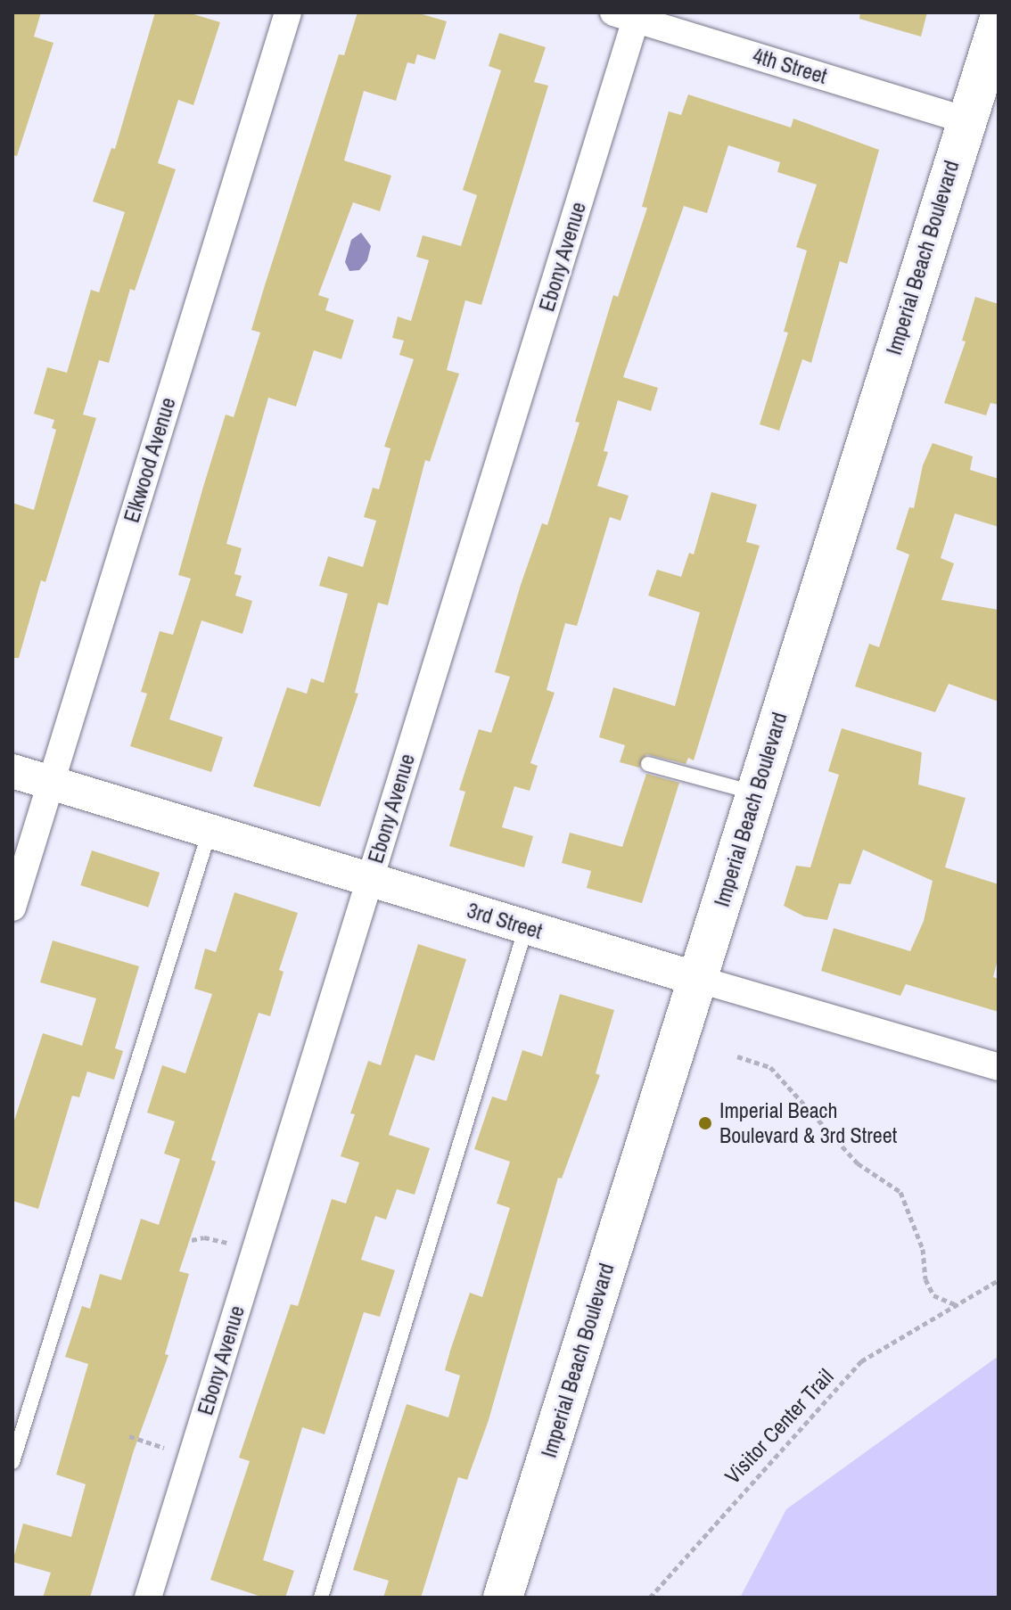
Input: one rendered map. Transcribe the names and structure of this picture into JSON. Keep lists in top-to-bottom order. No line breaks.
{"streets":{"main road":["Imperial Beach Boulevard"],"street":["4th Street","Ebony Avenue","Elkwood Avenue","3rd Street"],"path":["Visitor Center Trail"]},"crossings":[["4th Street","Ebony Avenue"],["4th Street","Imperial Beach Boulevard"],["Ebony Avenue","3rd Street"],["Imperial Beach Boulevard","3rd Street"],["Elkwood Avenue","3rd Street"]],"places":["Imperial Beach Boulevard & 3rd Street"]}
